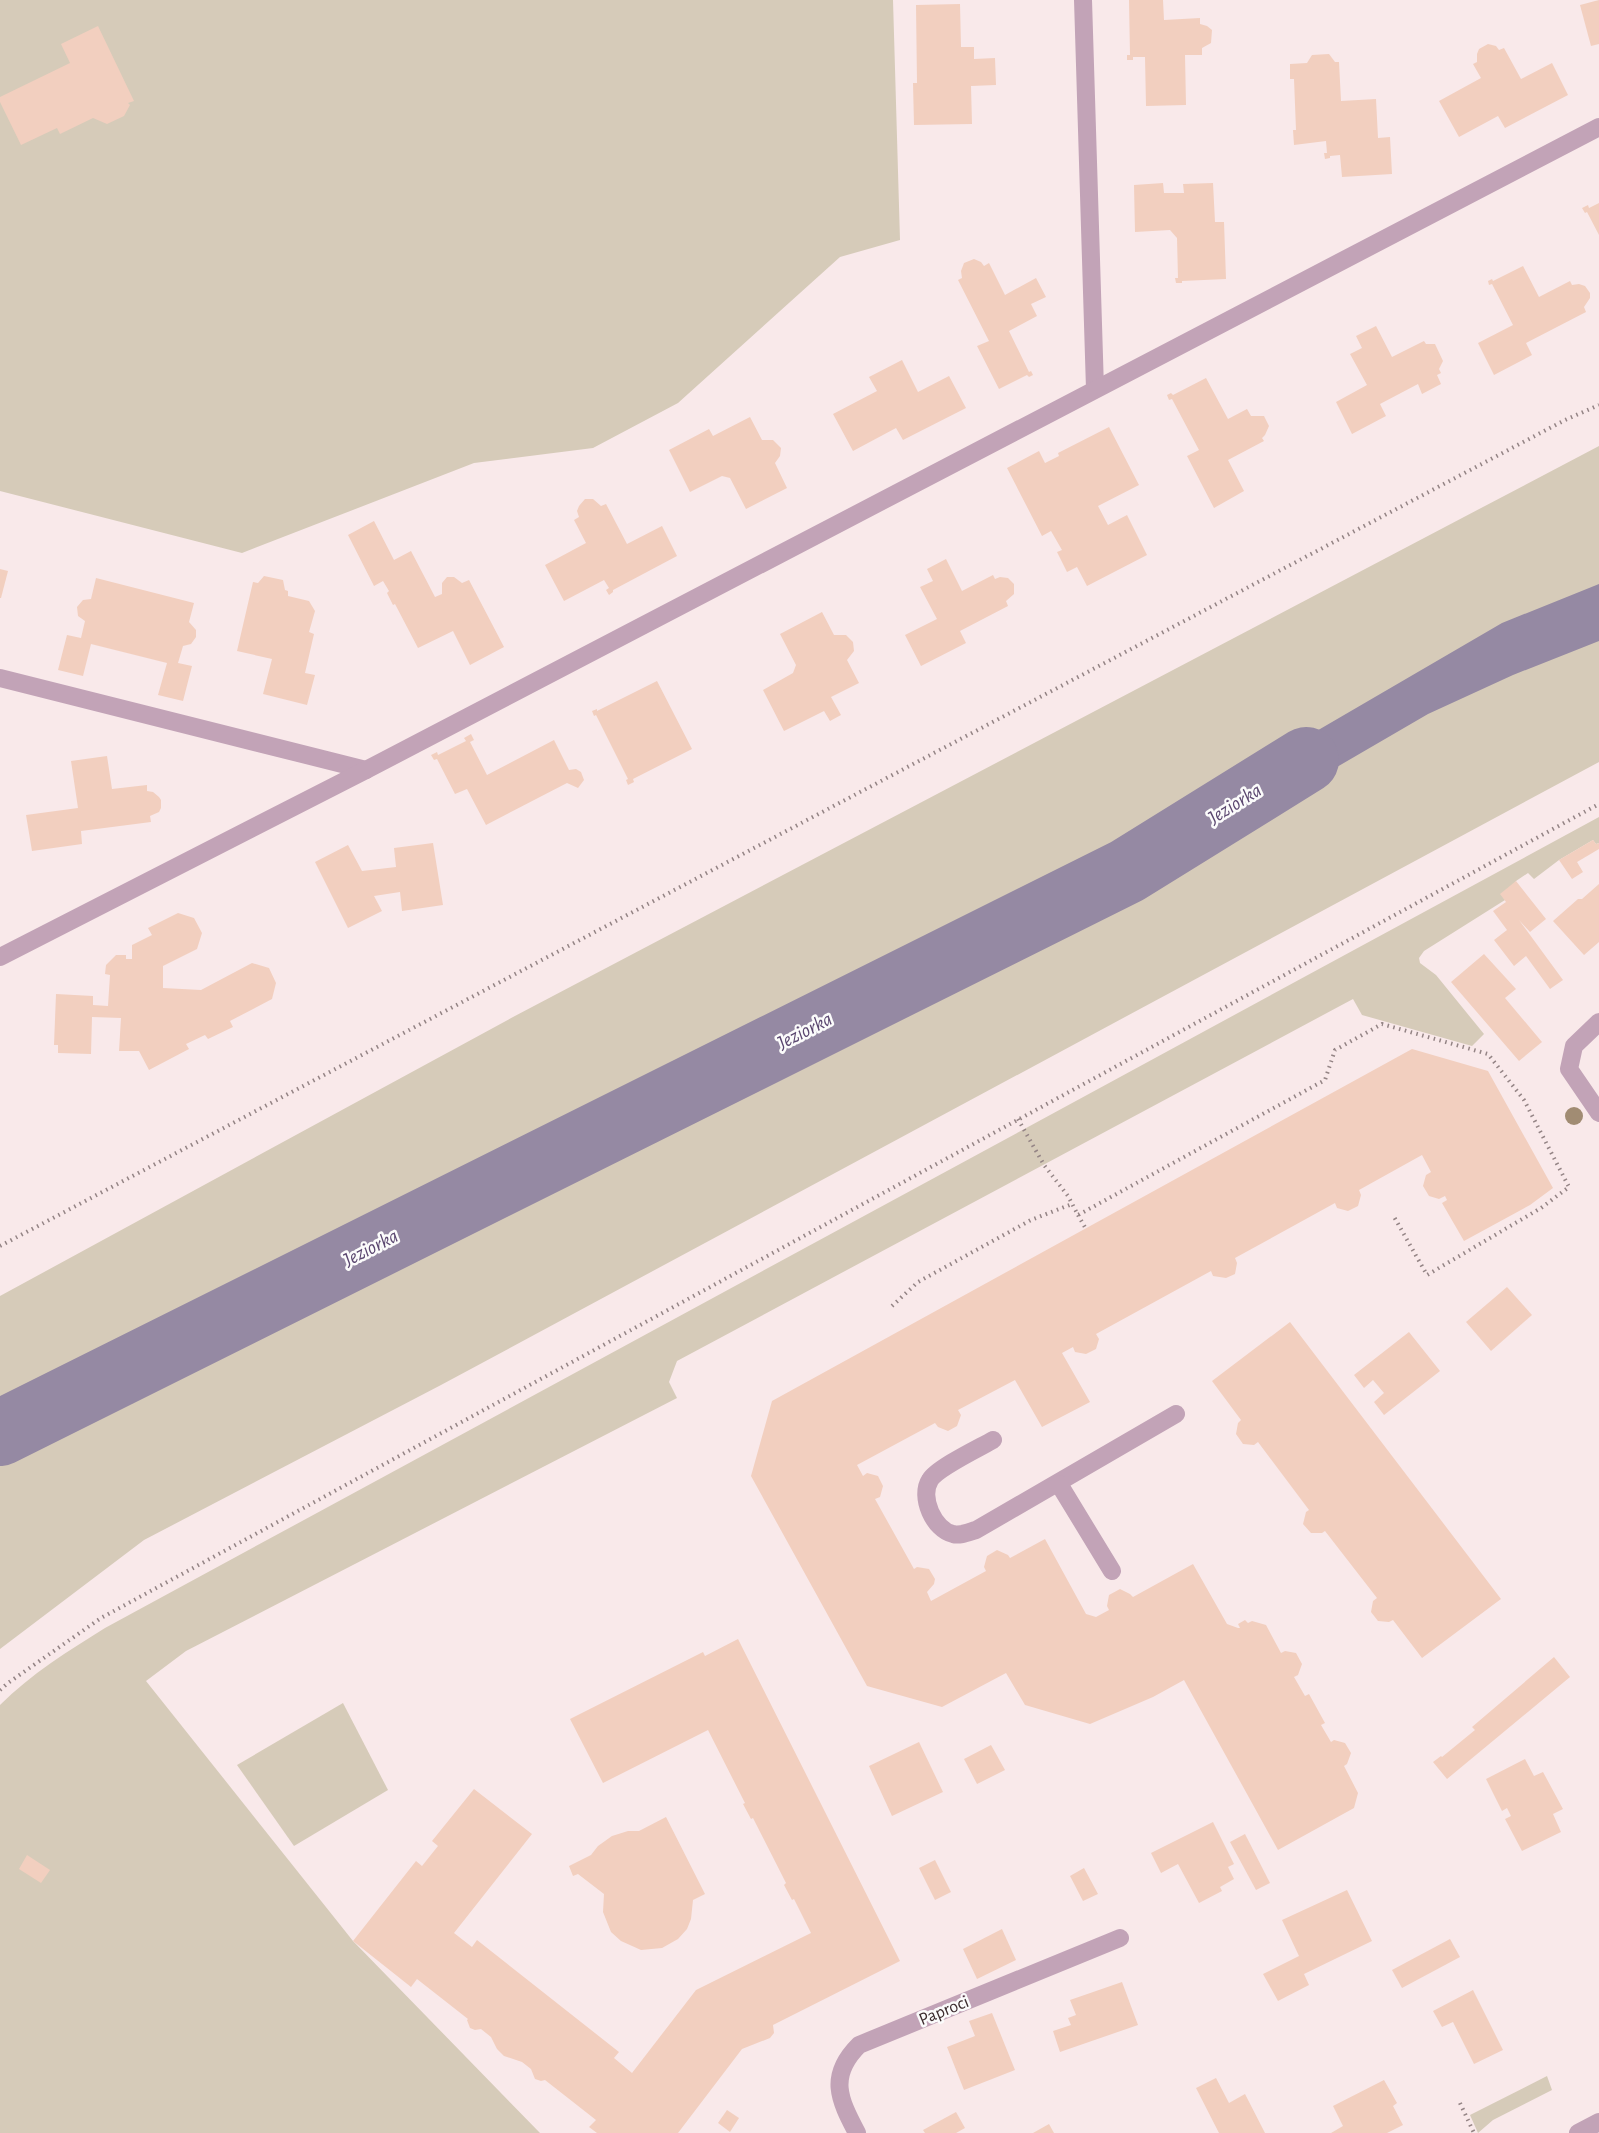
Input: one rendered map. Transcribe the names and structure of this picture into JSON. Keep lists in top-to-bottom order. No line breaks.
{"streets":{"street":["Paproci"]},"water":["Jeziorka"]}
